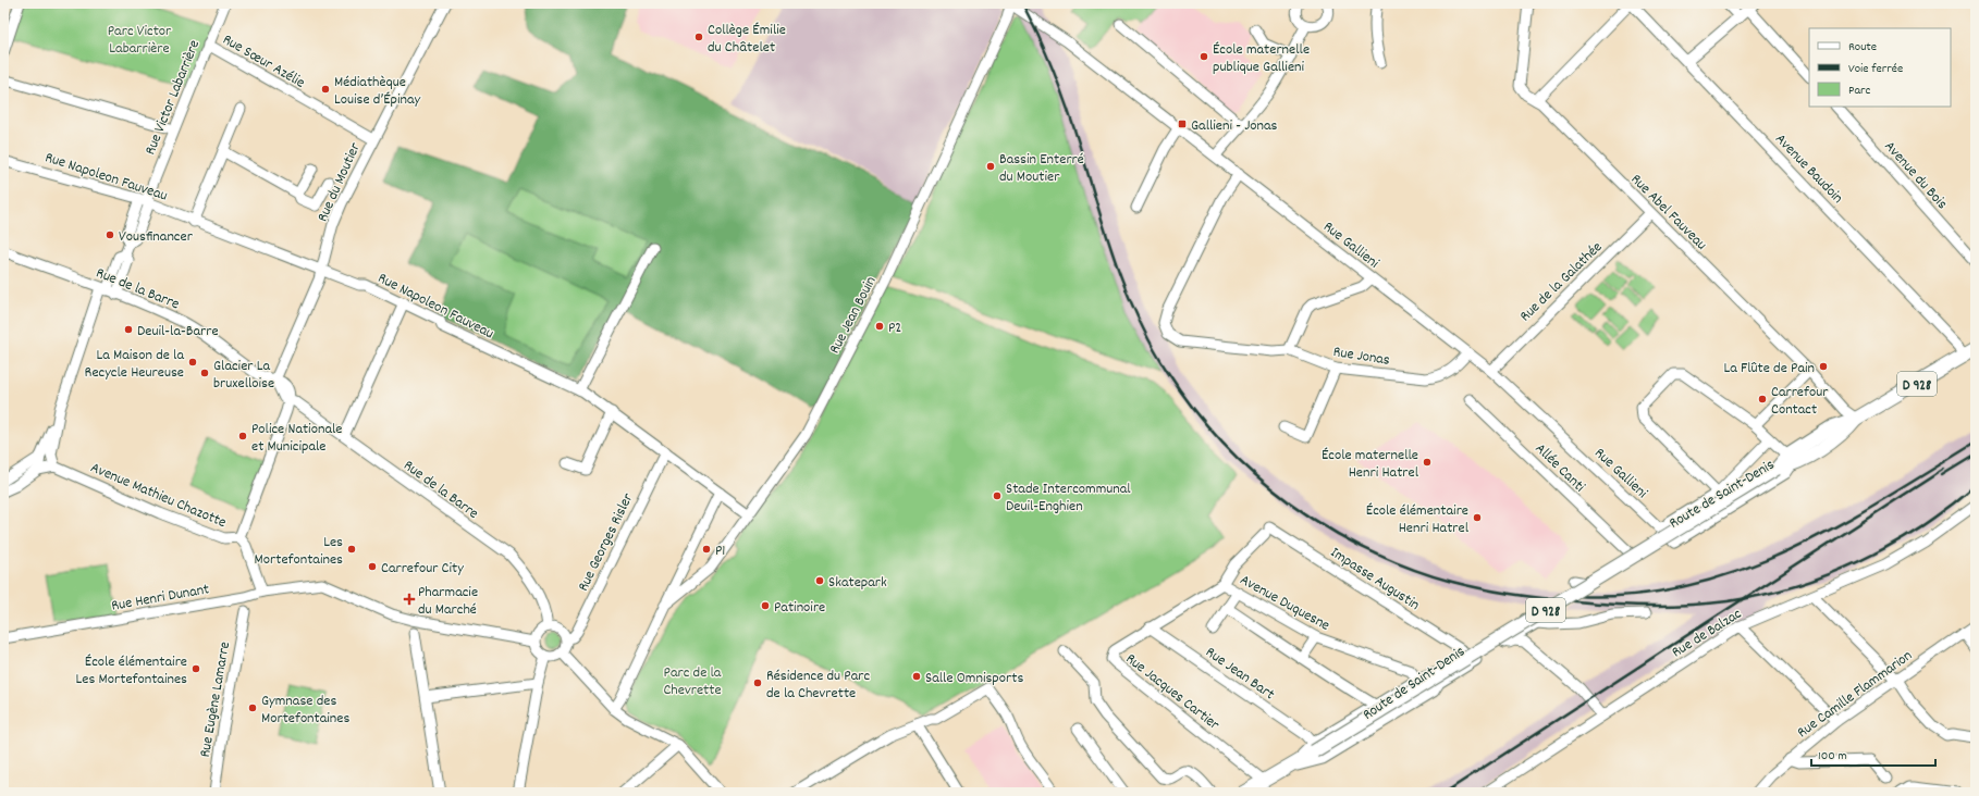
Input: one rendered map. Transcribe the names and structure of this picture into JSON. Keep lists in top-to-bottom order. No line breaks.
{"streets":{"main road":["D 928","Route de Saint-Denis"],"street":["Rue Sœur Azélie","Rue Victor Labarrière","Avenue Baudoin","Avenue du Bois","Rue Napoleon Fauveau","Rue du Moutier","Rue Abel Fauveau","Rue Gallieni","Rue de la Galathée","Rue de la Barre","Rue Jean Bouin","Rue Jonas","Allée Canti","Avenue Mathieu Chazotte","Rue Georges Risler","Impasse Augustin","Rue Henri Dunant","Avenue Duquesne","Rue de Balzac","Rue Jean Bart","Rue Jacques Cartier","Rue Camille Flammarion","Rue Eugène Lamarre"]},"crossings":[["Rue Sœur Azélie","Rue Victor Labarrière"],["Rue Sœur Azélie","Rue du Moutier"],["Rue Victor Labarrière","Rue Napoleon Fauveau"],["Rue Victor Labarrière","Rue de la Barre"],["Avenue Baudoin","Route de Saint-Denis"],["Rue Napoleon Fauveau","Rue du Moutier"],["Rue Napoleon Fauveau","Rue Jean Bouin"],["Rue Napoleon Fauveau","Rue Georges Risler"],["Rue du Moutier","Rue de la Barre"],["Rue Abel Fauveau","Rue de la Galathée"],["Rue Abel Fauveau","Route de Saint-Denis"],["Rue Gallieni","Rue de la Galathée"],["Rue Gallieni","Rue Jean Bouin"],["Rue Gallieni","Rue Jonas"],["Rue Gallieni","Route de Saint-Denis"],["Rue de la Barre","Rue Georges Risler"],["Rue de la Barre","Rue Henri Dunant"],["Allée Canti","Route de Saint-Denis"],["Route de Saint-Denis","Impasse Augustin"],["Route de Saint-Denis","Avenue Duquesne"],["Route de Saint-Denis","Rue Jean Bart"],["Route de Saint-Denis","Rue Jacques Cartier"],["Avenue Mathieu Chazotte","Rue Henri Dunant"],["Rue Georges Risler","Rue Henri Dunant"],["Impasse Augustin","Avenue Duquesne"],["Avenue Duquesne","Rue Jacques Cartier"],["Rue Jean Bart","Rue Jacques Cartier"]],"parks":["Parc Victor Labarrière","Parc de la Chevrette"],"places":{"other":["Collège Émilie du Châtelet","École maternelle publique Gallieni","Médiathèque Louise d’Épinay","Bassin Enterré du Moutier","Vousfinancer","P2","Deuil-la-Barre","La Maison de la Recycle Heureuse","La Flûte de Pain","Glacier La bruxelloise","Carrefour Contact","Police Nationale et Municipale","École maternelle Henri Hatrel","Stade Intercommunal Deuil-Enghien","École élémentaire Henri Hatrel","Les Mortefontaines","P1","Carrefour City","Skatepark","Patinoire","École élémentaire Les Mortefontaines","Salle Omnisports","Résidence du Parc de la Chevrette","Gymnase des Mortefontaines"],"transit":["Gallieni - Jonas"],"health":["Pharmacie du Marché"]},"legend":["Route","Voie ferrée","Parc"],"scale_bar":"100 m"}
